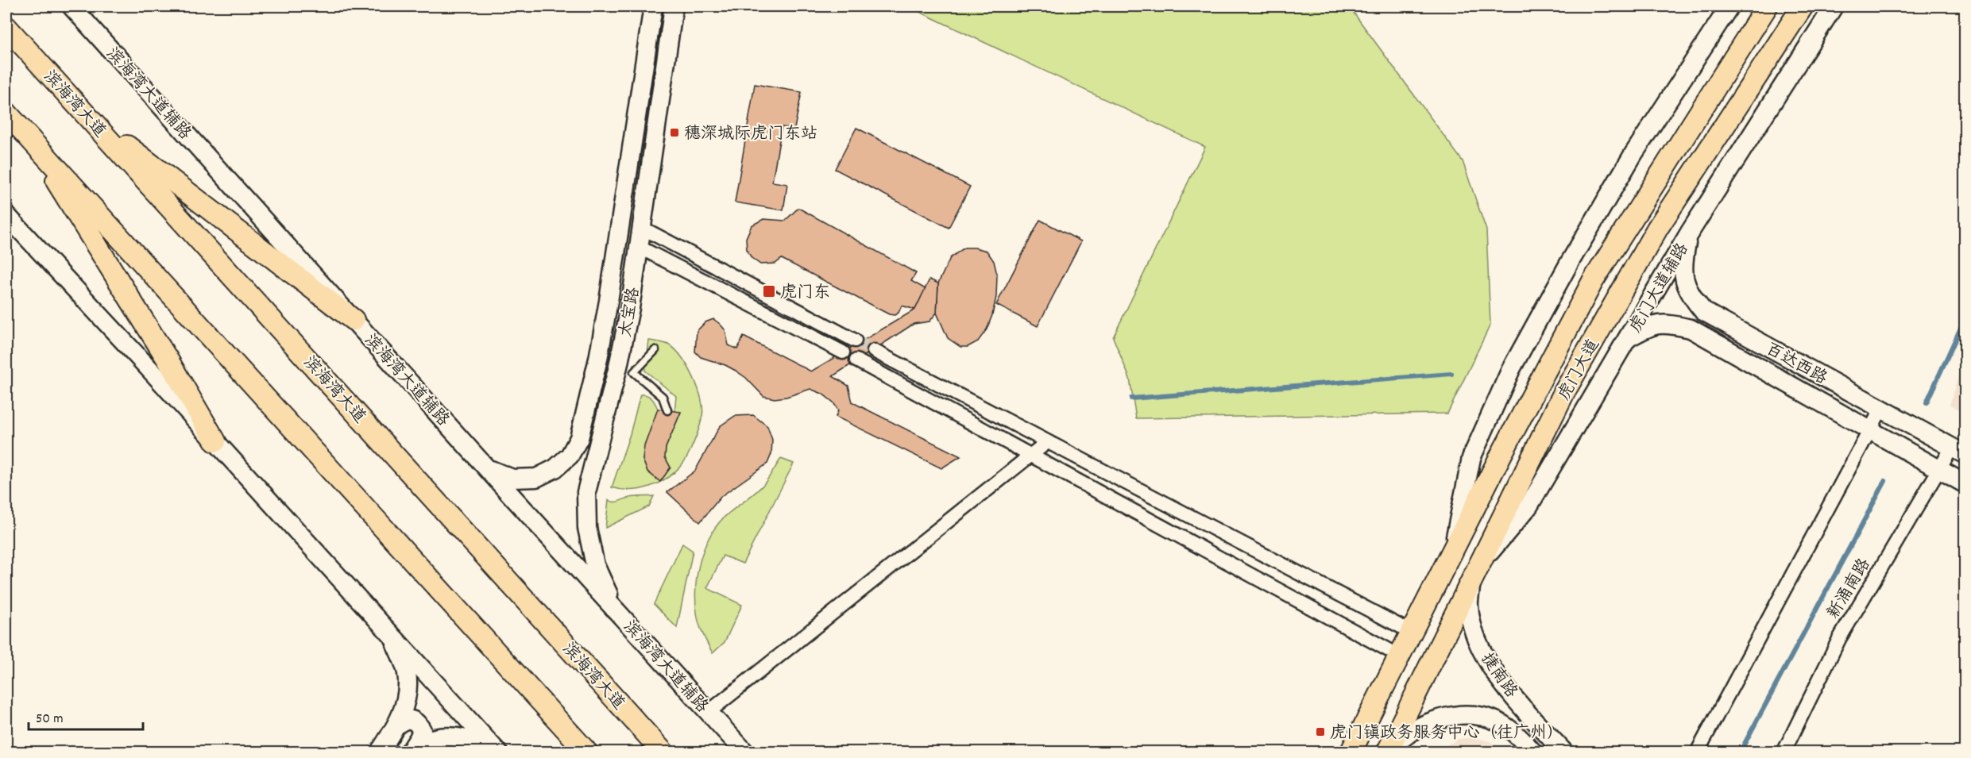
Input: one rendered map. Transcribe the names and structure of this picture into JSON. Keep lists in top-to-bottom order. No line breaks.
{"streets":{"main road":["滨海湾大道辅路","滨海湾大道","虎门大道辅路","太宝路","百达西路","虎门大道","捷南路"],"street":["新涌南路"]},"crossings":[["滨海湾大道辅路","太宝路"],["虎门大道辅路","百达西路"],["虎门大道辅路","虎门大道"],["虎门大道辅路","捷南路"],["百达西路","新涌南路"],["虎门大道","捷南路"]],"places":{"transit":["穗深城际虎门东站","虎门东","虎门镇政务服务中心（往广州）"]},"scale_bar":"50 m"}
